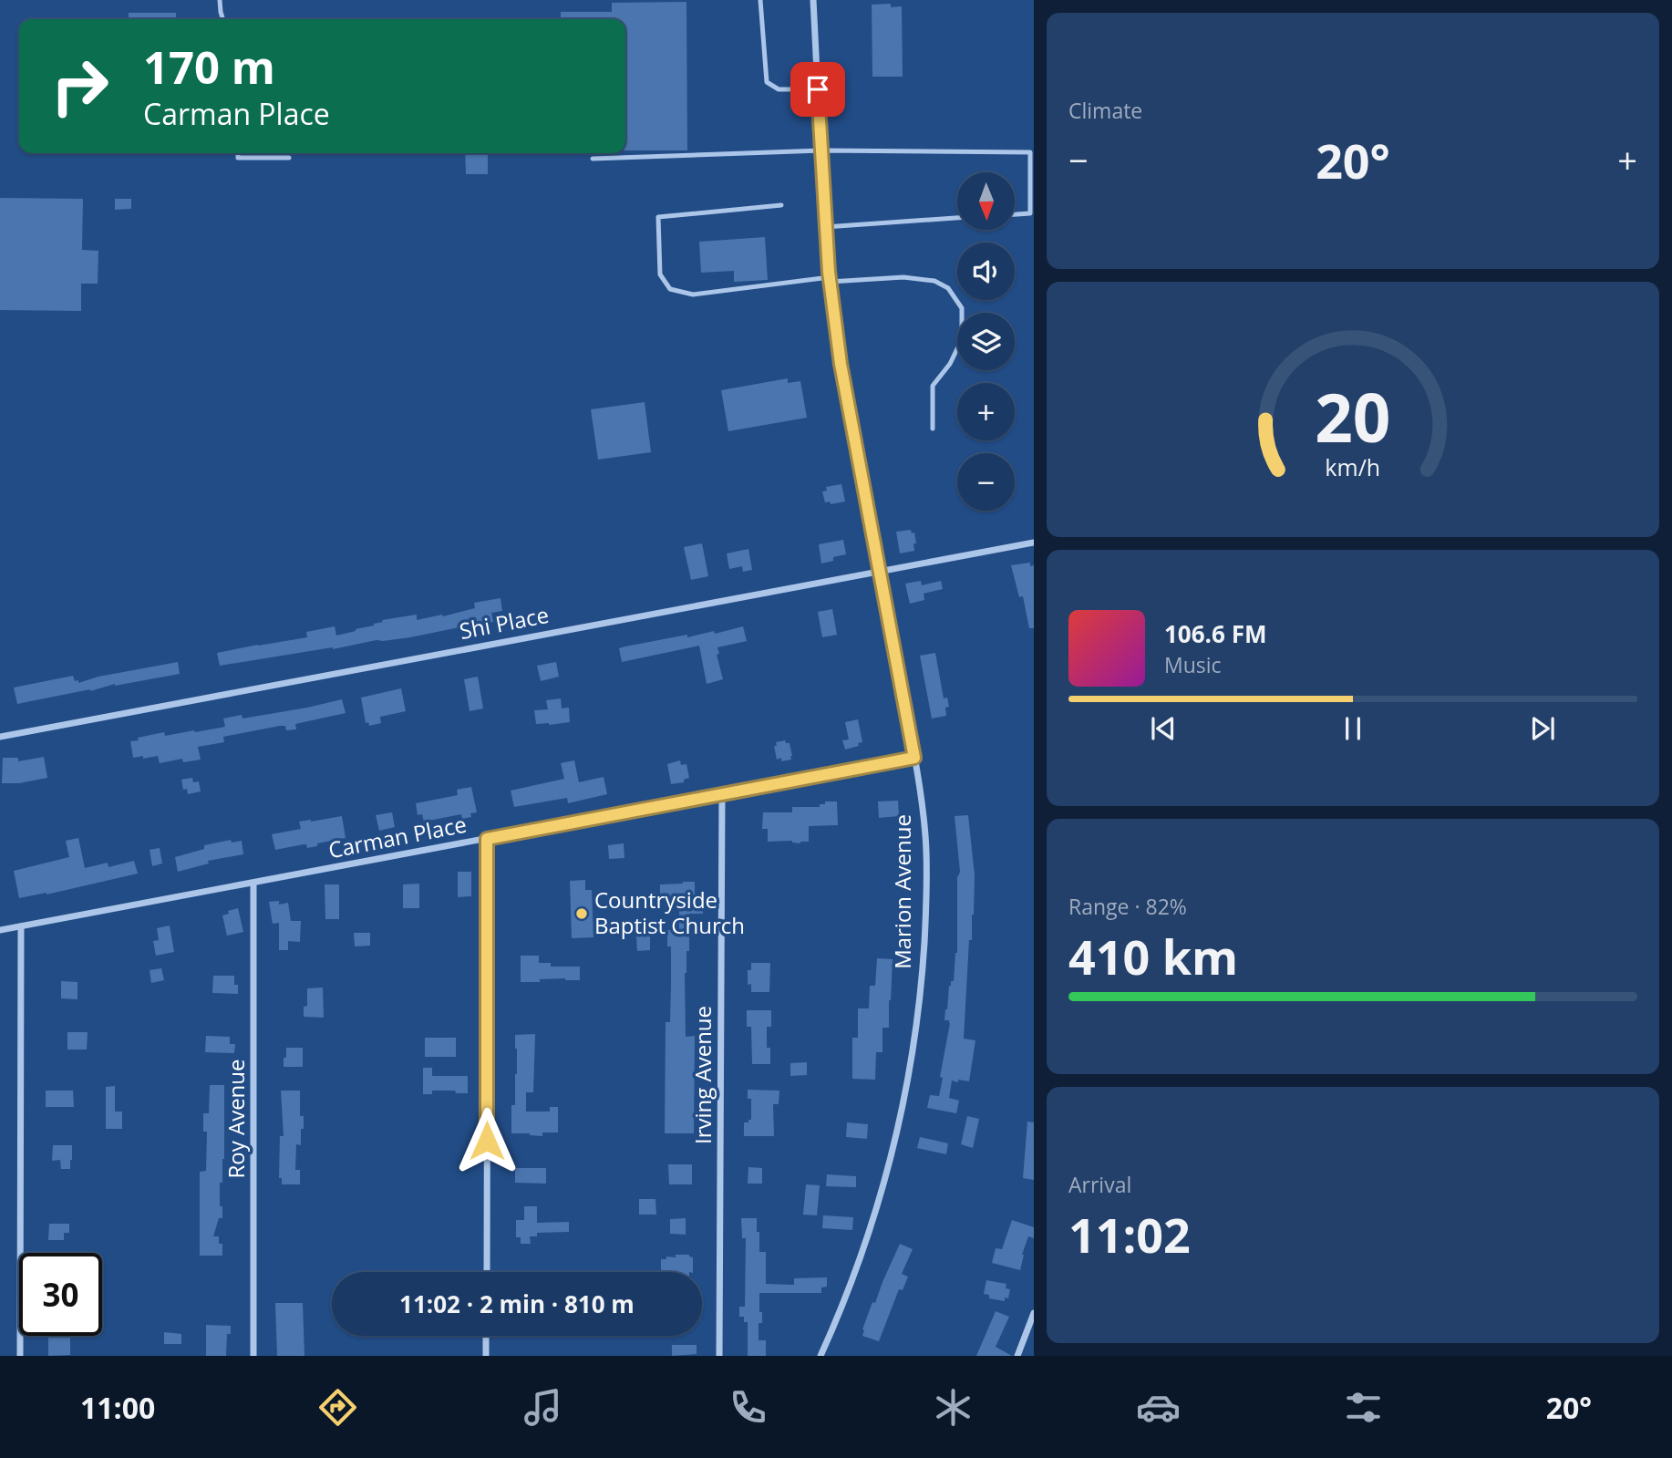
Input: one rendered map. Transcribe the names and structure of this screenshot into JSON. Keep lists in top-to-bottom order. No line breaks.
{"streets":{"street":["Shi Place","Carman Place","Marion Avenue","Irving Avenue","Roy Avenue"]},"crossings":[["Shi Place","Marion Avenue"],["Carman Place","Marion Avenue"],["Carman Place","Irving Avenue"],["Carman Place","Roy Avenue"]],"places":["Countryside Baptist Church"],"north":"bottom","page":{"tile":["Climate",["Range · 82%","410 km"],["Arrival","11:02"]],"turn":["170 m","Carman Place"],"heat":["−","20°","+"],"map_buttons":["+","−"],"song":["106.6 FM","Music"],"limit":"30","trip":"11:02 · 2 min · 810 m","tabs":["11:00","20°"],"gauge":["20","km/h"]}}
